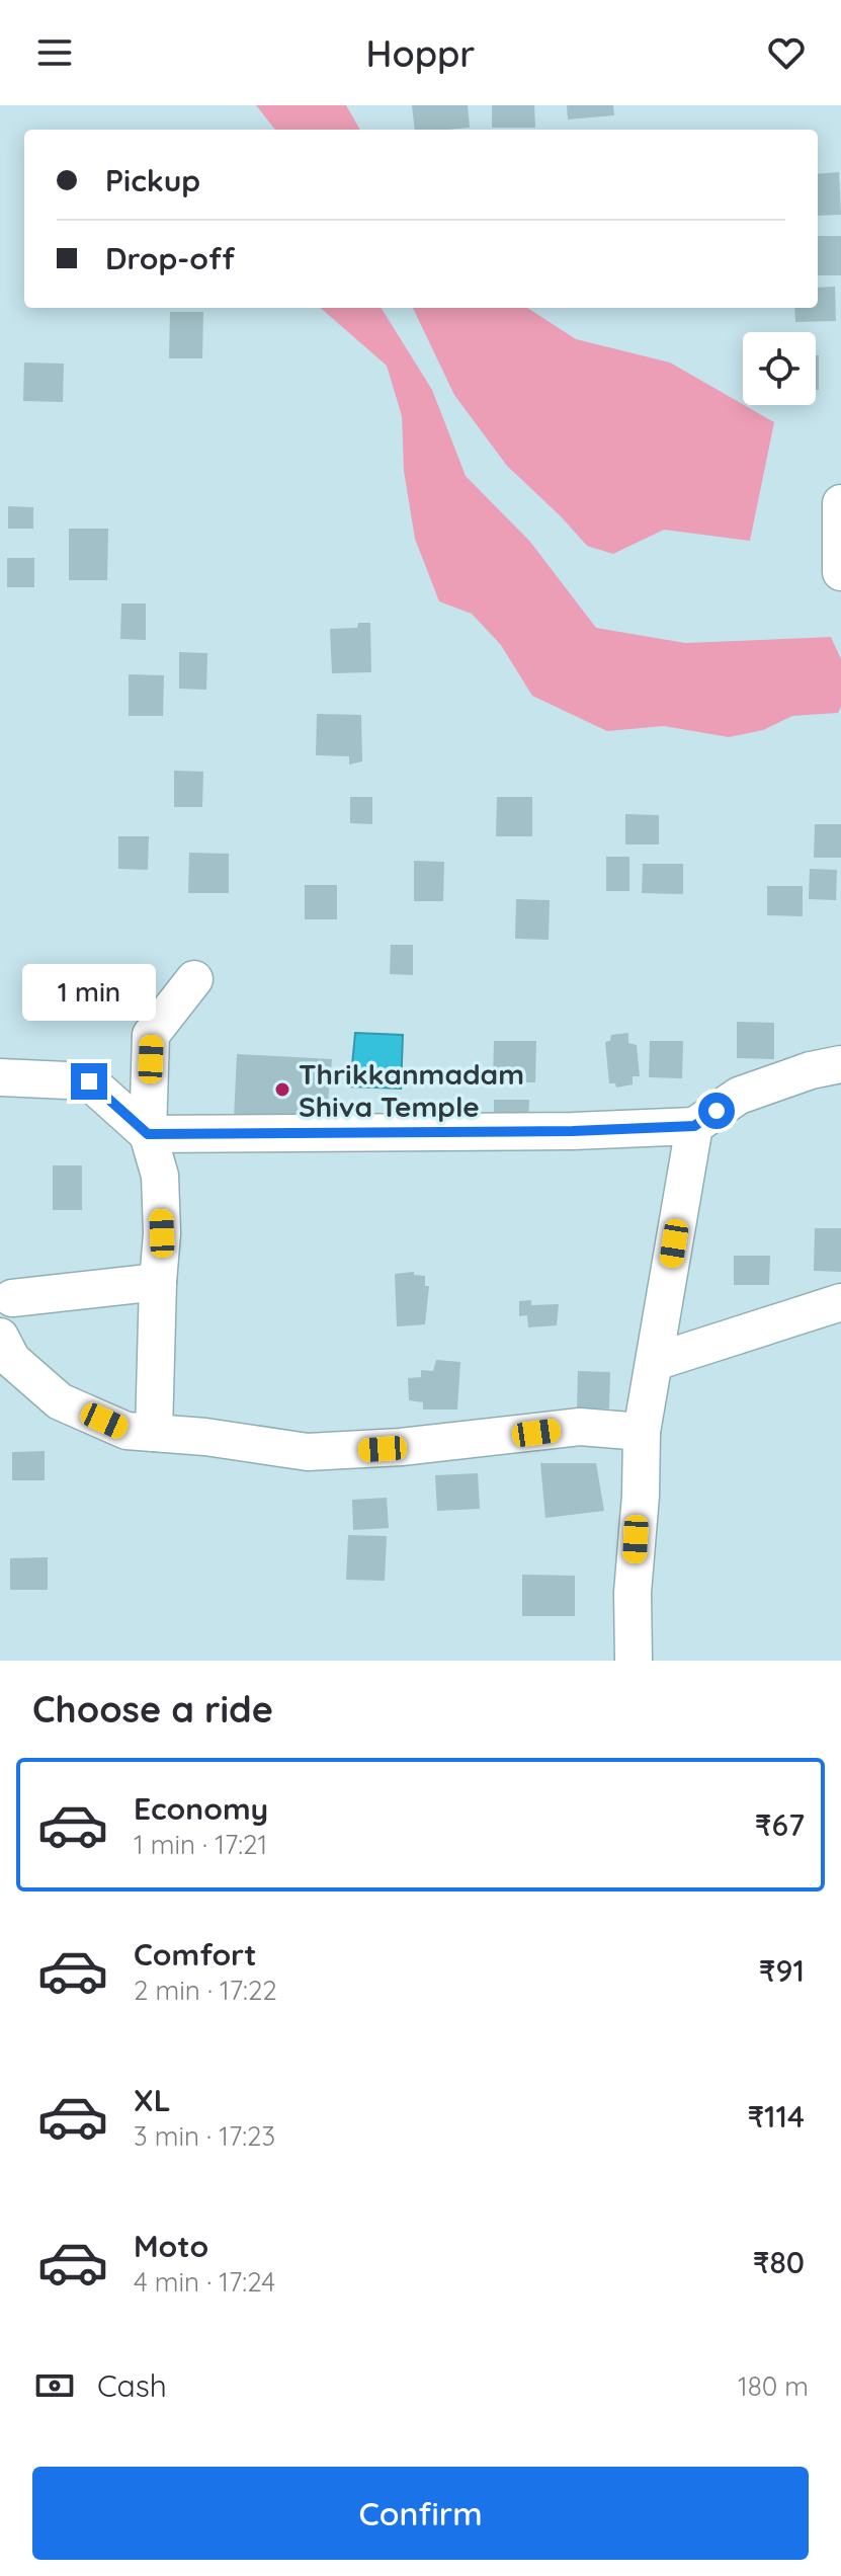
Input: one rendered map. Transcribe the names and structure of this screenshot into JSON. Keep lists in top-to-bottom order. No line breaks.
{"places":["Thrikkanmadam Shiva Temple"],"page":{"header":"Hoppr","banner":["Pickup","Drop-off"],"bubble":"1 min","heading":"Choose a ride","list":[{"name":"Economy","note":"1 min · 17:21","value":"₹67"},{"name":"Comfort","note":"2 min · 17:22","value":"₹91"},{"name":"XL","note":"3 min · 17:23","value":"₹114"},{"name":"Moto","note":"4 min · 17:24","value":"₹80"}],"pay":["Cash","180 m"],"buttons":"Confirm"}}
